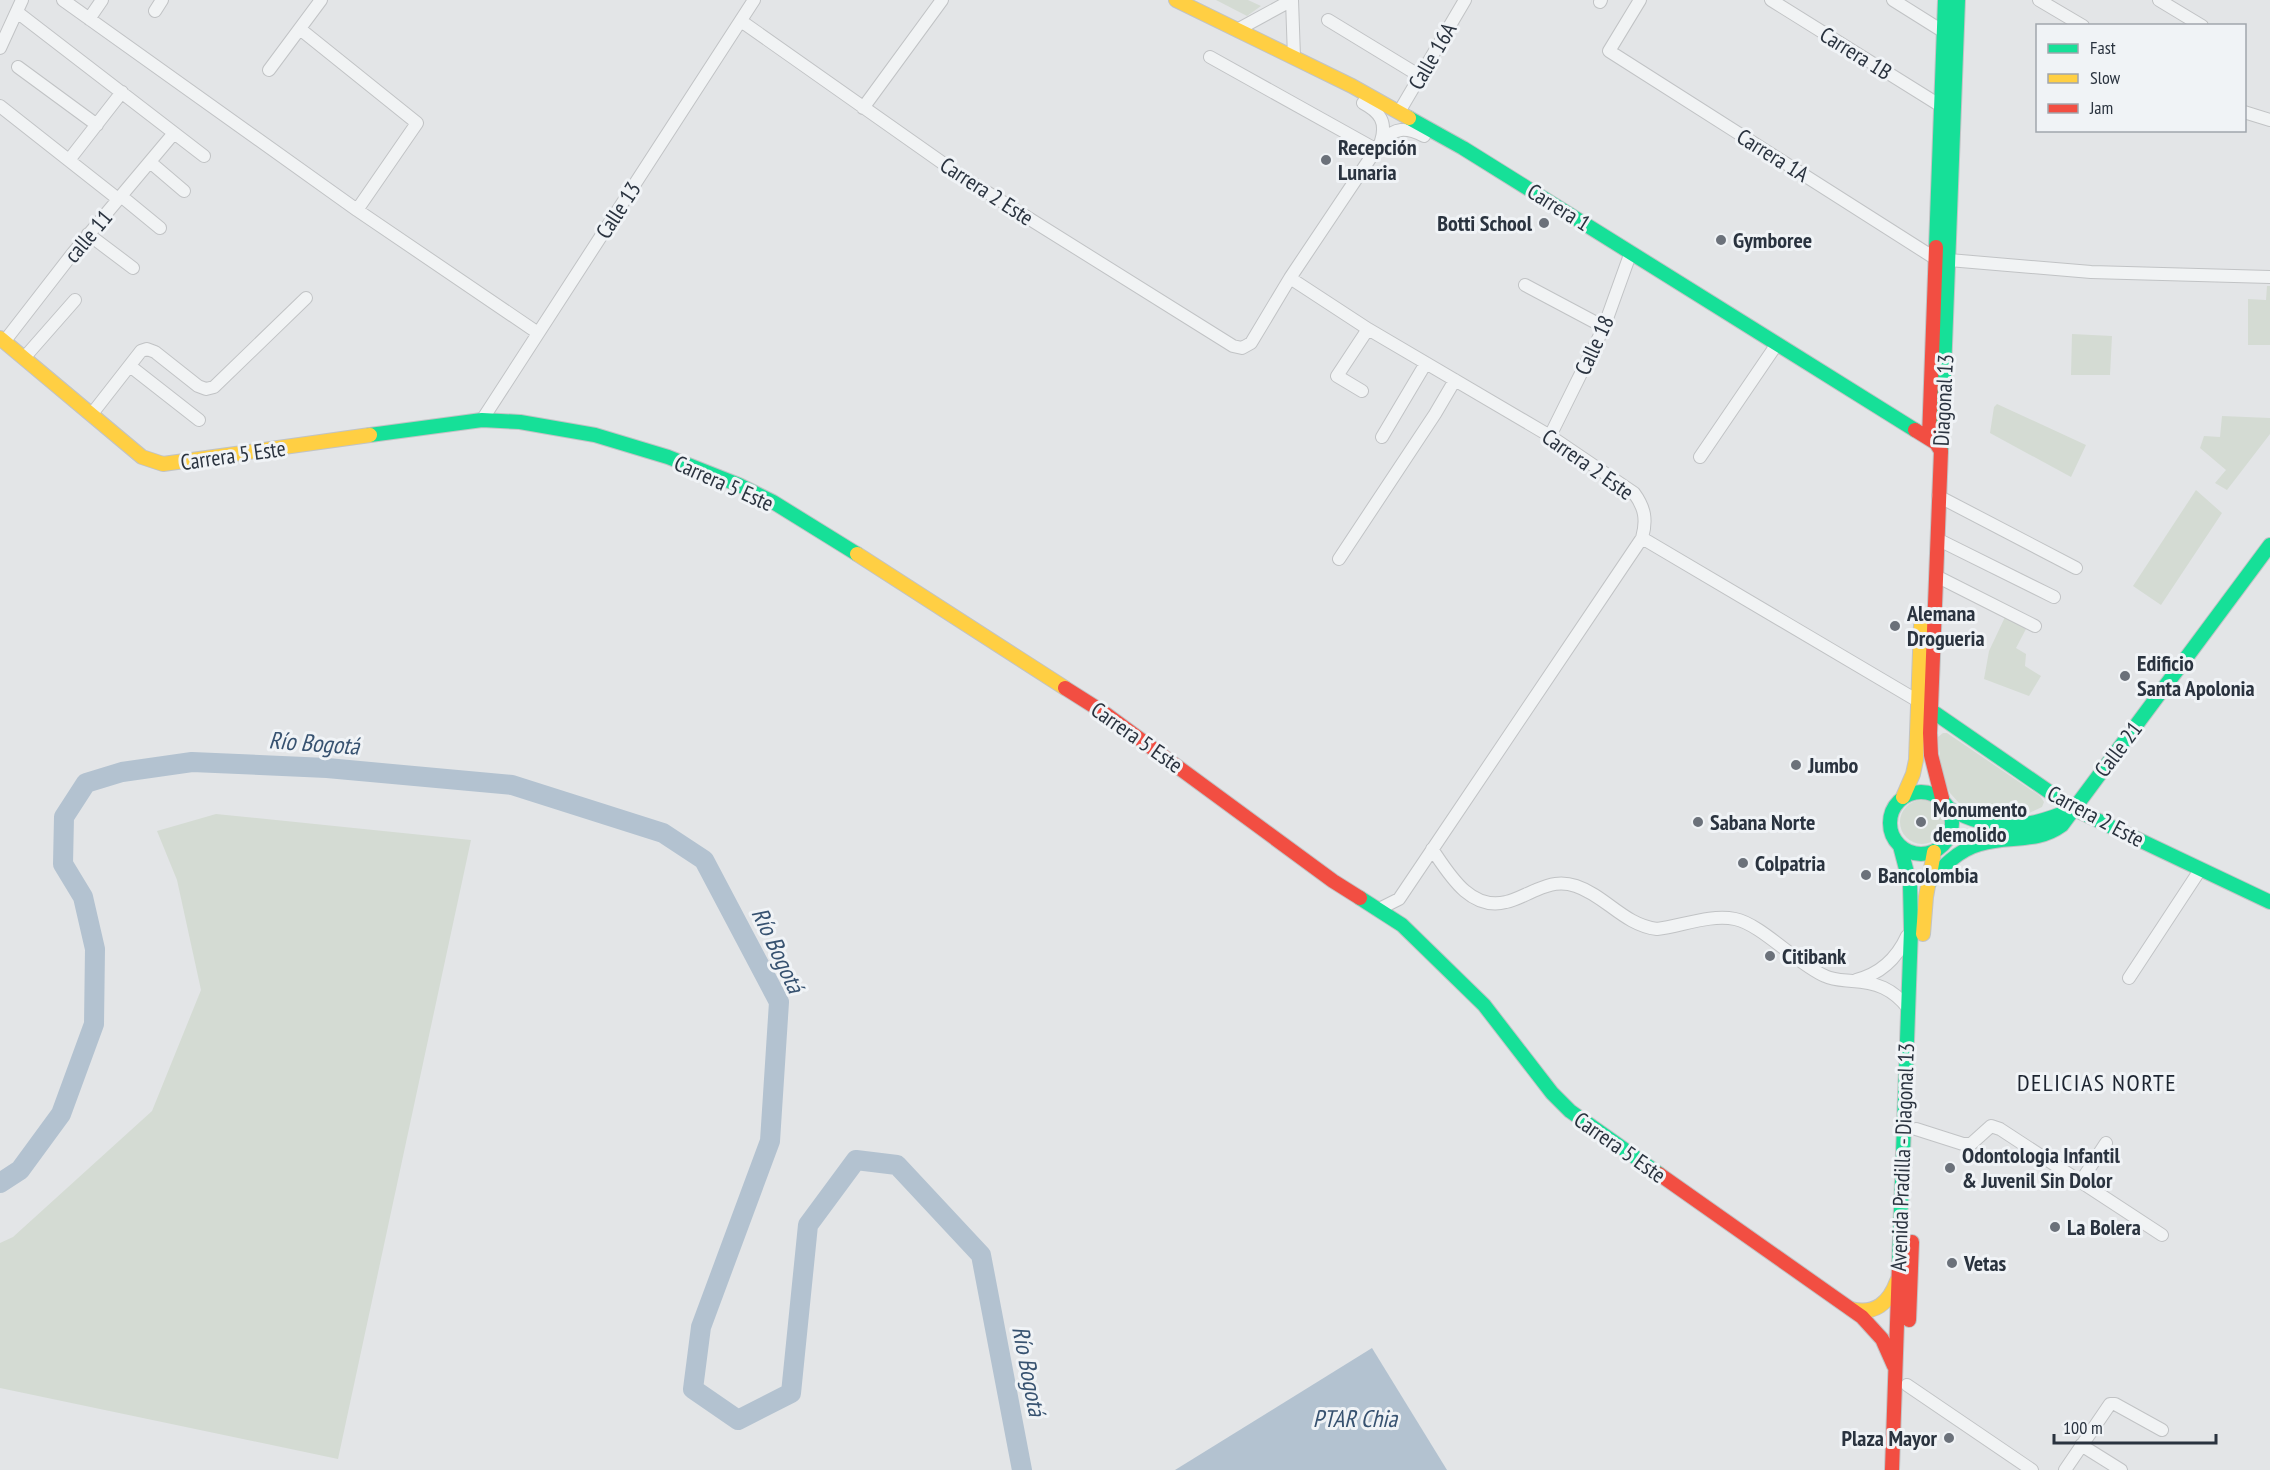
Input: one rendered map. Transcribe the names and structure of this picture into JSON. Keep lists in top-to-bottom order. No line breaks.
{"streets":{"main road":["Carrera 2 Este","Carrera 1","Diagonal 13","Carrera 5 Este","Calle 21","Avenida Pradilla - Diagonal 13"],"street":["Carrera 1B","Calle 16A","Carrera 1A","Calle 13","calle 11","Calle 18"]},"crossings":[["Carrera 1B","Diagonal 13"],["Calle 16A","Carrera 1"],["Carrera 1A","Diagonal 13"],["Carrera 2 Este","Calle 13"],["Carrera 2 Este","Calle 18"],["Carrera 2 Este","Diagonal 13"],["Carrera 2 Este","Calle 21"],["Carrera 1","Calle 18"],["Carrera 1","Diagonal 13"],["Calle 13","Carrera 5 Este"],["calle 11","Carrera 5 Este"],["Diagonal 13","Avenida Pradilla - Diagonal 13"],["Carrera 5 Este","Avenida Pradilla - Diagonal 13"],["Calle 21","Avenida Pradilla - Diagonal 13"]],"districts":["DELICIAS NORTE"],"water":["Río Bogotá","PTAR Chia"],"places":["Recepción Lunaria","Botti School","Gymboree","Alemana Drogueria","Edificio Santa Apolonia","Jumbo","Sabana Norte","Monumento demolido","Colpatria","Bancolombia","Citibank","Odontologia Infantil & Juvenil Sin Dolor","La Bolera","Vetas","Plaza Mayor"],"legend":["Fast","Slow","Jam"],"scale_bar":"100 m"}
